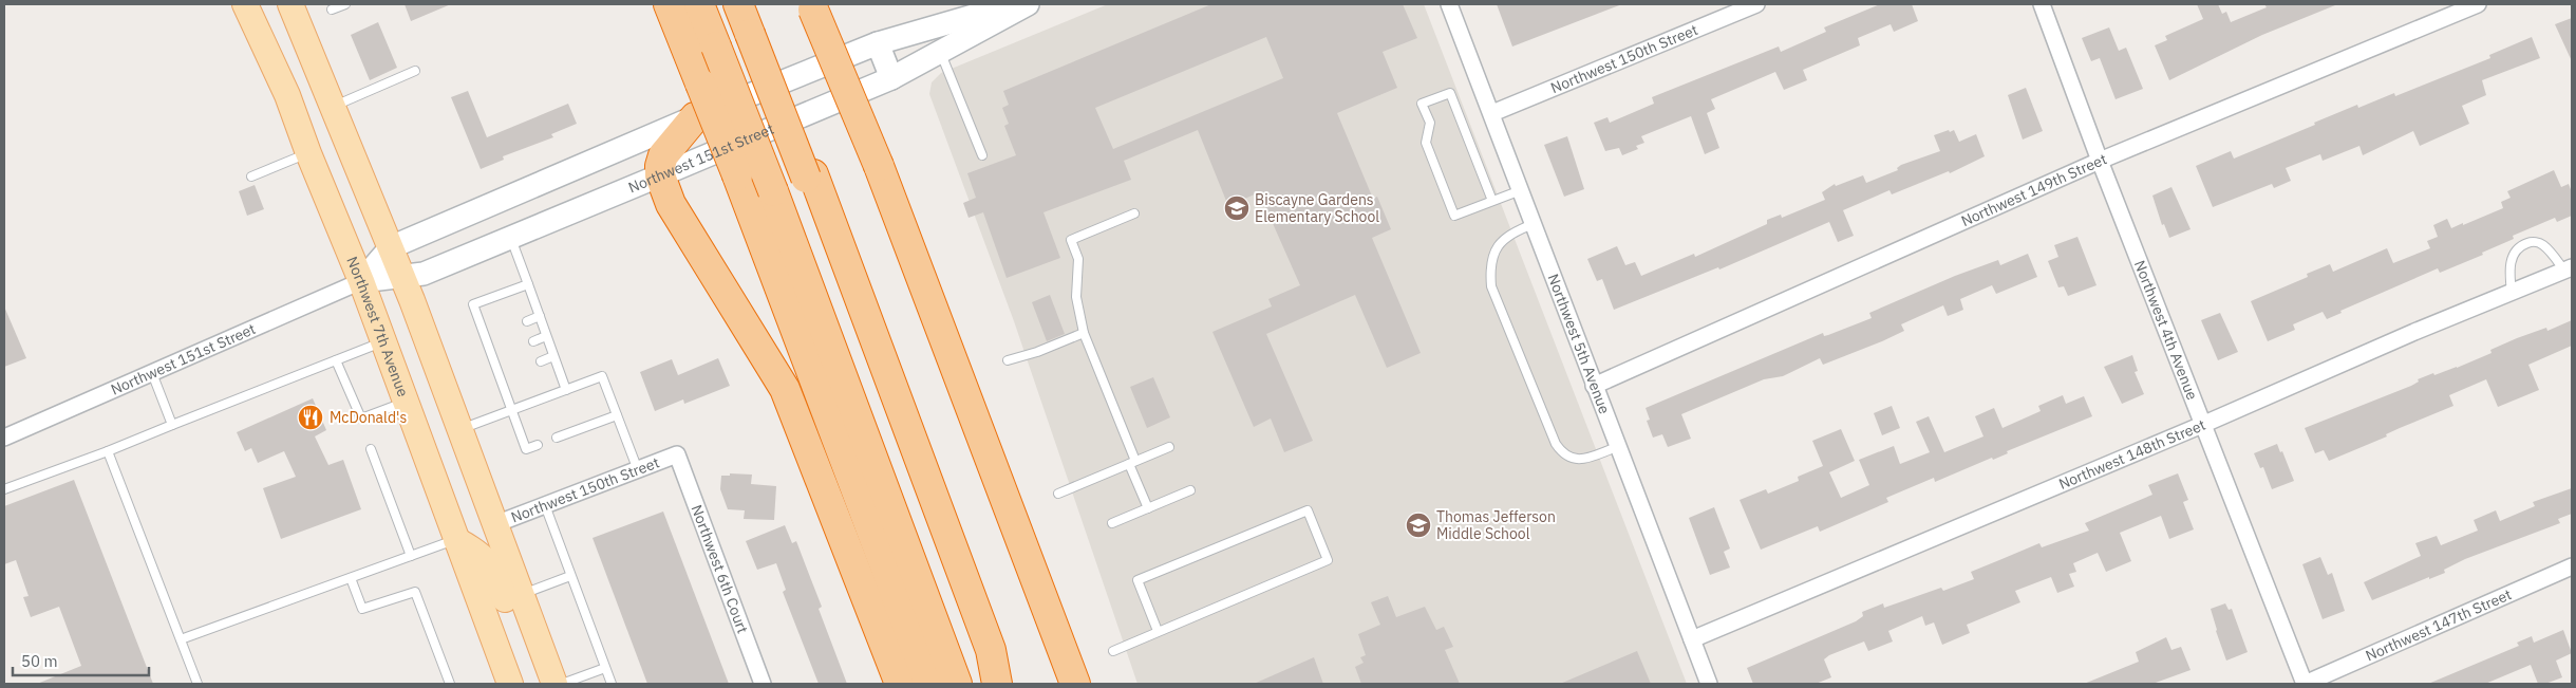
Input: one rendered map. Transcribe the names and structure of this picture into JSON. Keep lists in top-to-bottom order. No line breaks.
{"streets":{"main road":["Northwest 7th Avenue"],"street":["Northwest 150th Street","Northwest 151st Street","Northwest 149th Street","Northwest 4th Avenue","Northwest 5th Avenue","Northwest 148th Street","Northwest 6th Court","Northwest 147th Street"]},"crossings":[["Northwest 150th Street","Northwest 5th Avenue"],["Northwest 150th Street","Northwest 6th Court"],["Northwest 151st Street","Northwest 7th Avenue"],["Northwest 149th Street","Northwest 4th Avenue"],["Northwest 149th Street","Northwest 5th Avenue"],["Northwest 4th Avenue","Northwest 148th Street"],["Northwest 4th Avenue","Northwest 147th Street"],["Northwest 5th Avenue","Northwest 148th Street"]],"places":{"school or university":["Biscayne Gardens Elementary School","Thomas Jefferson Middle School"],"restaurant":["McDonald's"]},"scale_bar":"50 m"}
